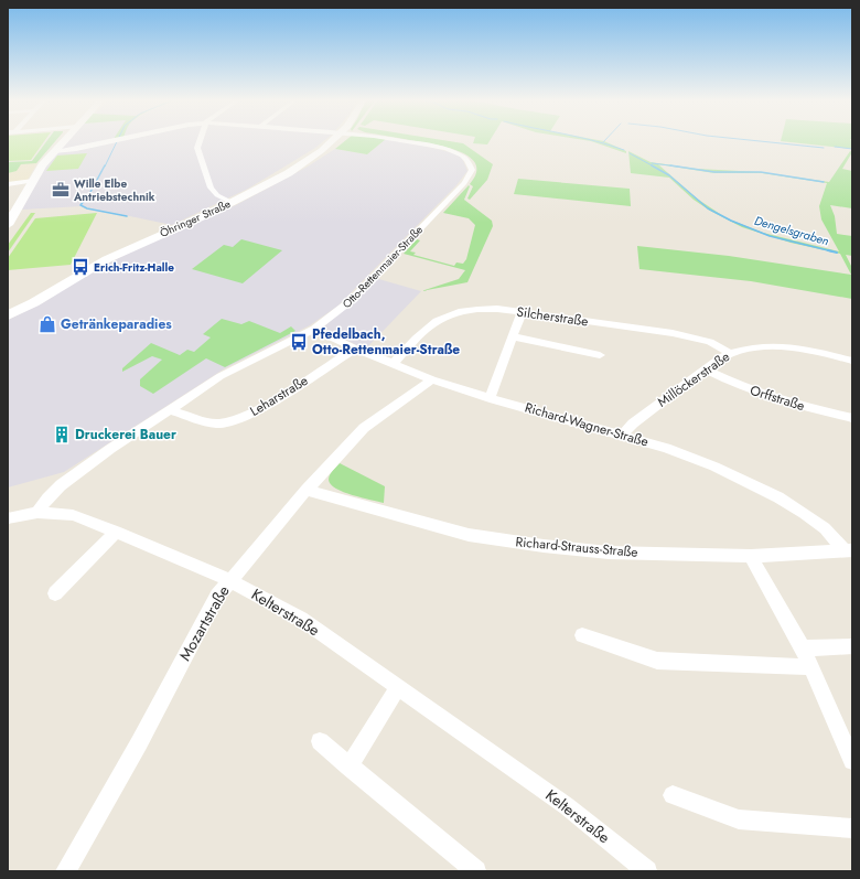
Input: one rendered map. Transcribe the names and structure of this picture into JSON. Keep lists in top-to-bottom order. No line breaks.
{"streets":{"main road":["Öhringer Straße"],"street":["Otto-Rettenmaier-Straße","Silcherstraße","Millöckerstraße","Leharstraße","Orffstraße","Richard-Wagner-Straße","Richard-Strauss-Straße","Kelterstraße","Mozartstraße"]},"crossings":[["Otto-Rettenmaier-Straße","Leharstraße"],["Otto-Rettenmaier-Straße","Richard-Wagner-Straße"],["Otto-Rettenmaier-Straße","Kelterstraße"],["Silcherstraße","Millöckerstraße"],["Silcherstraße","Richard-Wagner-Straße"],["Millöckerstraße","Orffstraße"],["Millöckerstraße","Richard-Wagner-Straße"],["Leharstraße","Richard-Wagner-Straße"],["Richard-Wagner-Straße","Richard-Strauss-Straße"],["Richard-Wagner-Straße","Mozartstraße"],["Richard-Strauss-Straße","Mozartstraße"],["Kelterstraße","Mozartstraße"]],"water":["Dengelsgraben"],"places":{"office":["Wille Elbe Antriebstechnik"],"bus stop":["Erich-Fritz-Halle","Pfedelbach, Otto-Rettenmaier-Straße"],"shop":["Getränkeparadies"],"building":["Druckerei Bauer"]}}
